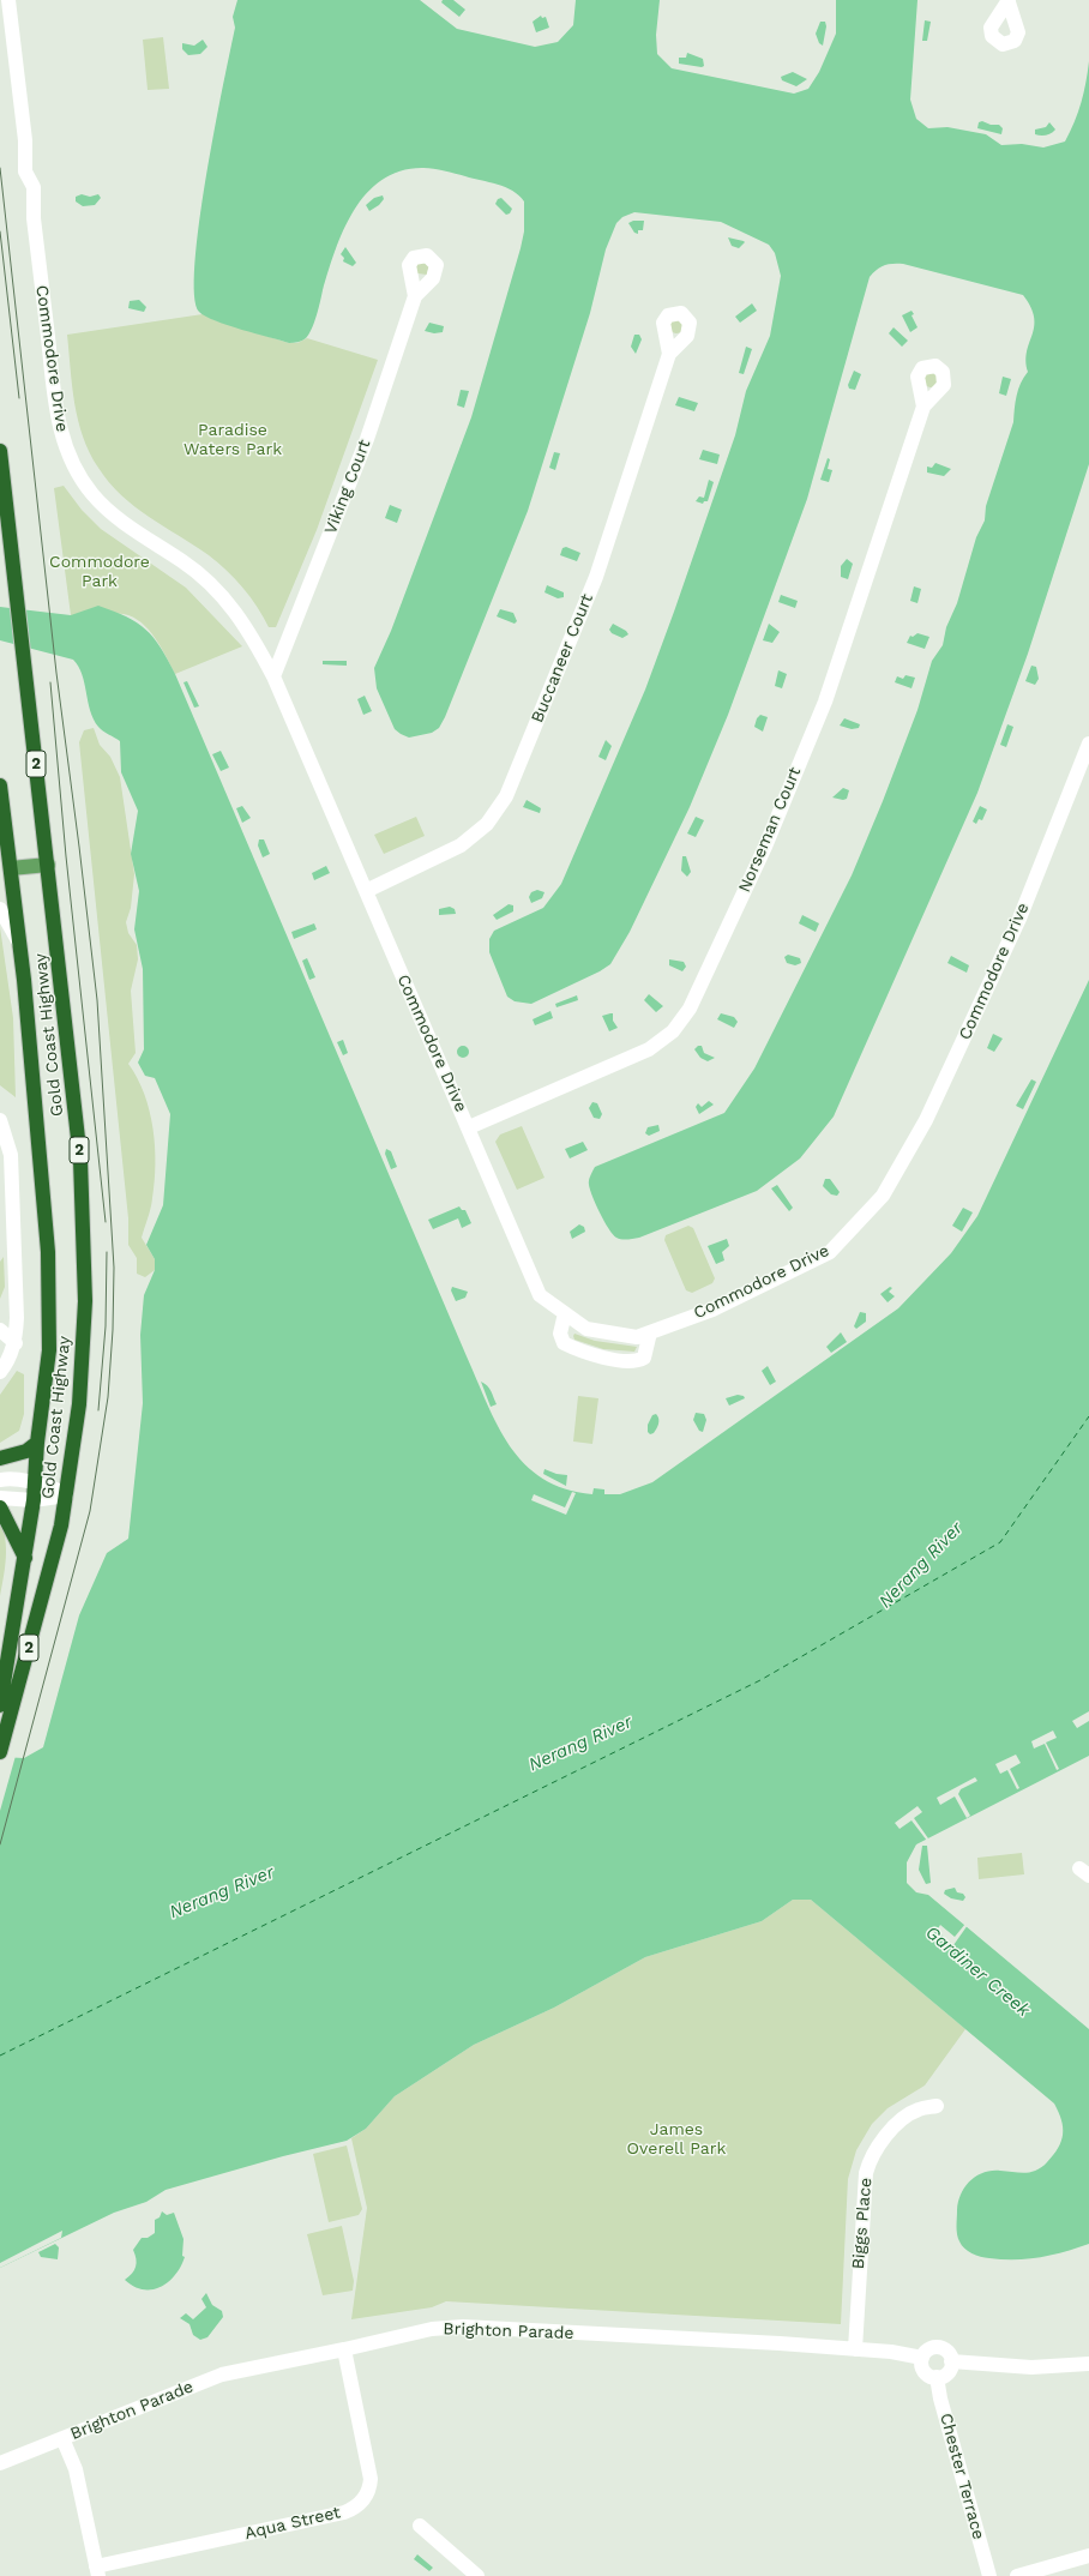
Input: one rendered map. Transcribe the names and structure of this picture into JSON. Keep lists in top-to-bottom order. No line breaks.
{"streets":{"highway":["2","Gold Coast Highway"],"street":["Commodore Drive","Viking Court","Buccaneer Court","Norseman Court","Biggs Place","Brighton Parade","Chester Terrace","Aqua Street"]},"crossings":[["Commodore Drive","Viking Court"],["Commodore Drive","Buccaneer Court"],["Commodore Drive","Norseman Court"],["Biggs Place","Brighton Parade"],["Brighton Parade","Chester Terrace"],["Brighton Parade","Aqua Street"]],"water":["Nerang River","Gardiner Creek"],"parks":["Paradise Waters Park","Commodore Park","James Overell Park"]}
